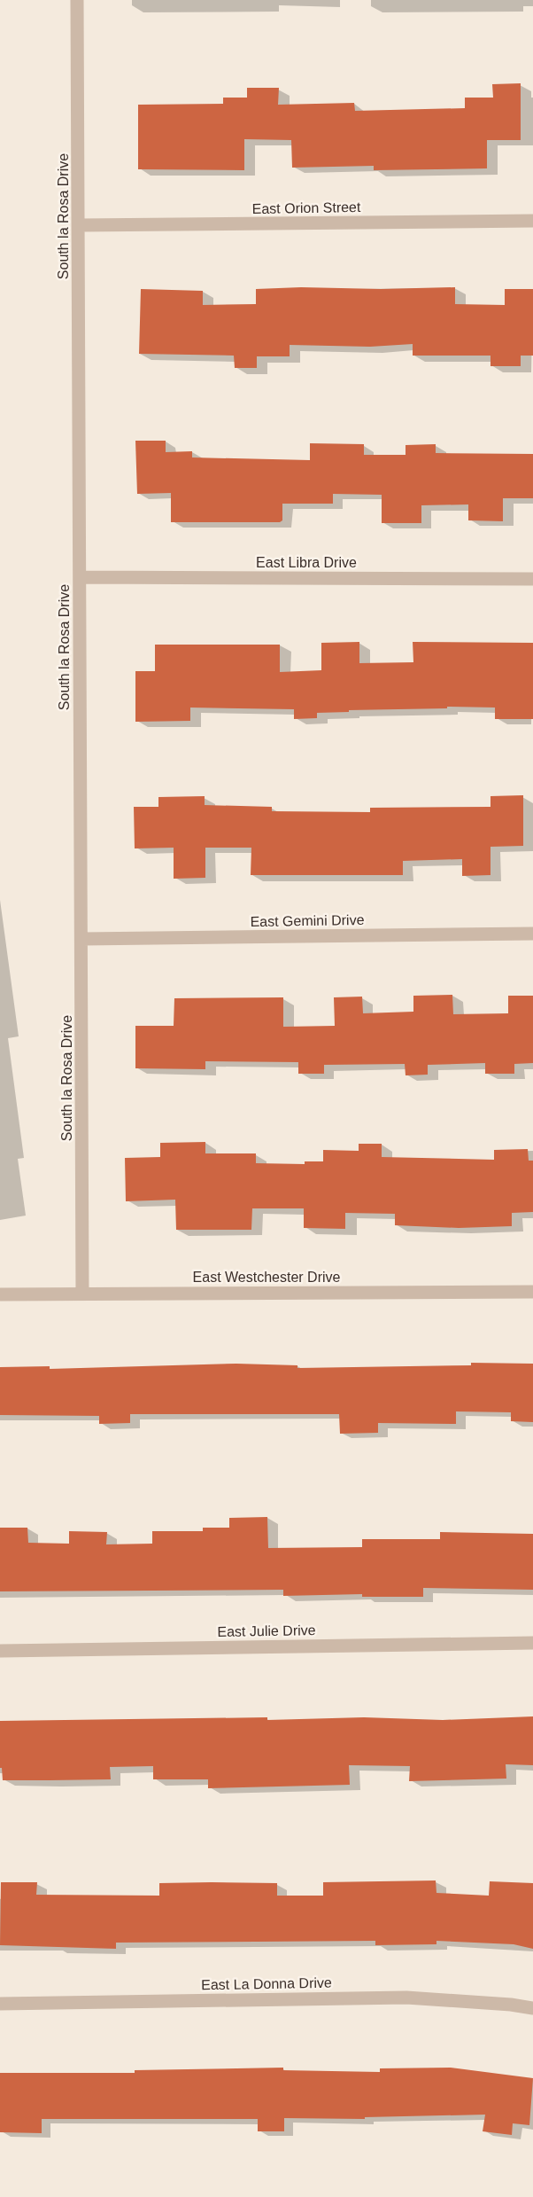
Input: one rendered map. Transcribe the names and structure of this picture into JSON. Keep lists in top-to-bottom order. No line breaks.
{"streets":{"street":["East Orion Street","South la Rosa Drive","East Libra Drive","East Gemini Drive","East Westchester Drive","East Julie Drive","East La Donna Drive"]},"crossings":[["East Orion Street","South la Rosa Drive"],["South la Rosa Drive","East Libra Drive"],["South la Rosa Drive","East Gemini Drive"],["South la Rosa Drive","East Westchester Drive"]]}
